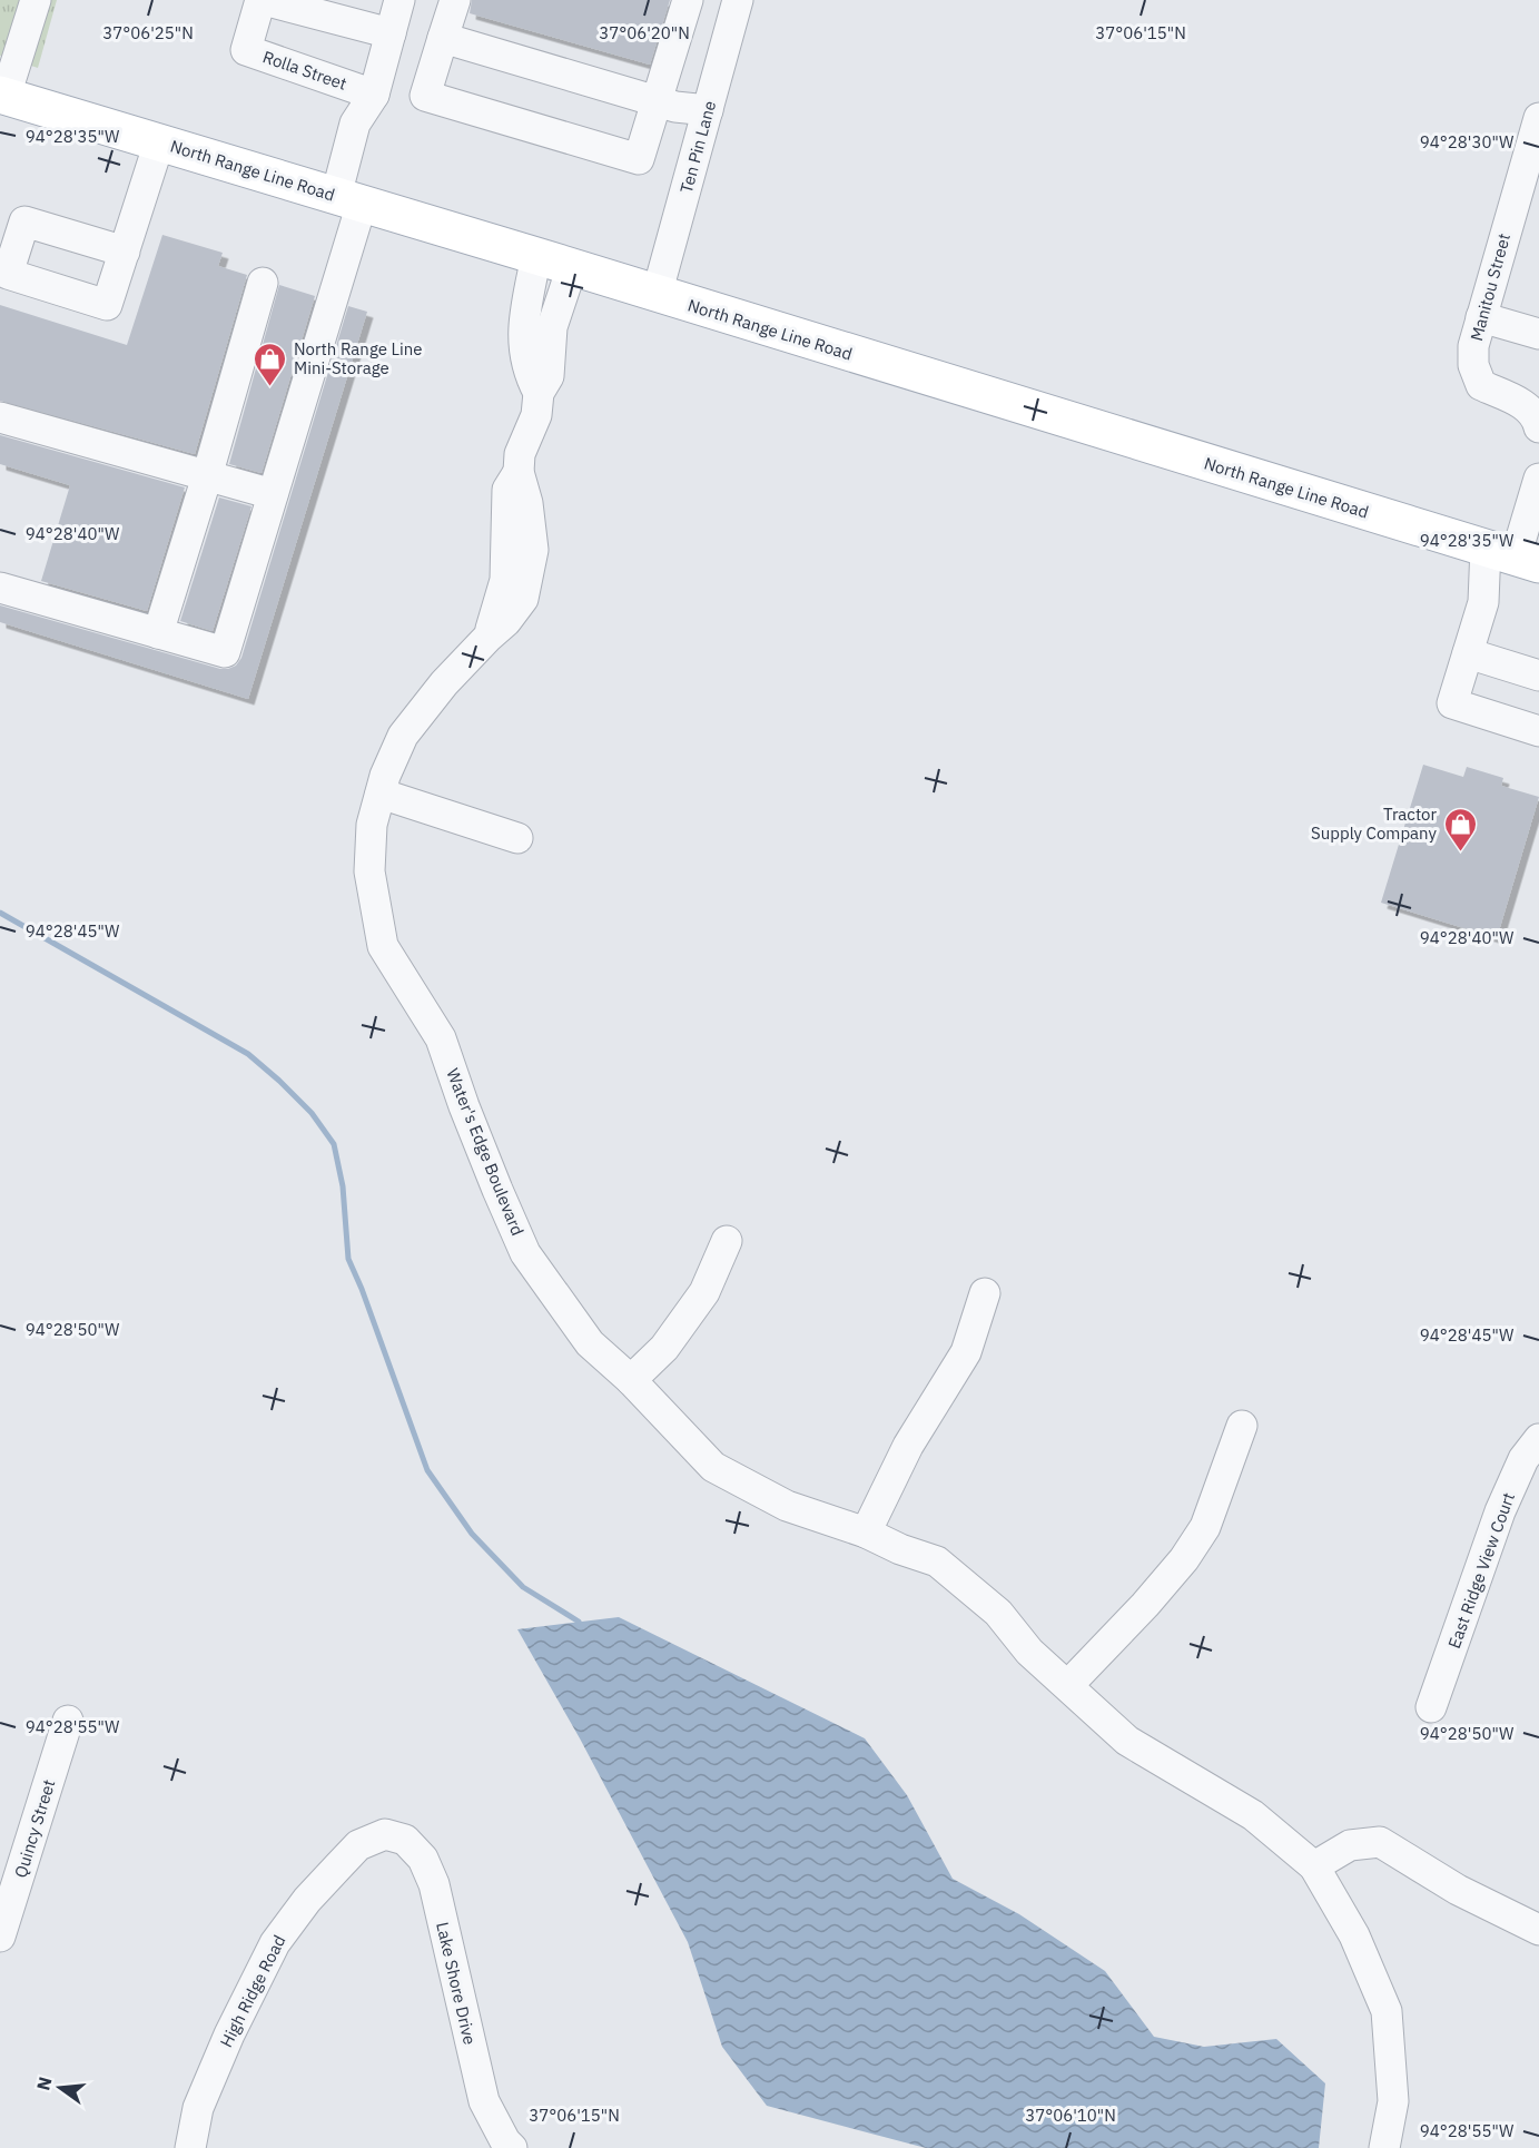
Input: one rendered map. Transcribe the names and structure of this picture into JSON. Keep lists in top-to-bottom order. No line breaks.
{"streets":{"main road":["North Range Line Road"],"street":["Rolla Street","Ten Pin Lane","Manitou Street","Water's Edge Boulevard","East Ridge View Court","Quincy Street","Lake Shore Drive","High Ridge Road"]},"crossings":[["Ten Pin Lane","North Range Line Road"],["North Range Line Road","Water's Edge Boulevard"],["Lake Shore Drive","High Ridge Road"]],"places":{"shop":["North Range Line Mini-Storage","Tractor Supply Company"]},"north":"left","coordinates":["37°06'20\"N","37°06'15\"N","37°06'25\"N","94°28'35\"W","94°28'30\"W","94°28'40\"W","94°28'45\"W","94°28'50\"W","94°28'55\"W","37°06'10\"N"]}
